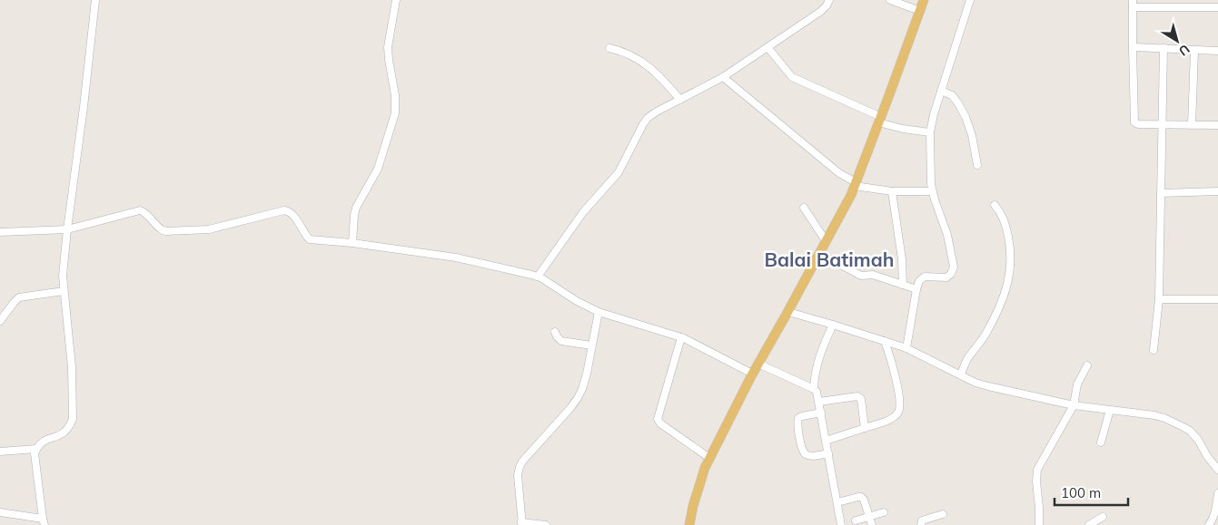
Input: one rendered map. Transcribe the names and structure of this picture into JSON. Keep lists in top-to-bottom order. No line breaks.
{"districts":["Balai Batimah"],"scale_bar":"100 m","north":"bottom right"}
